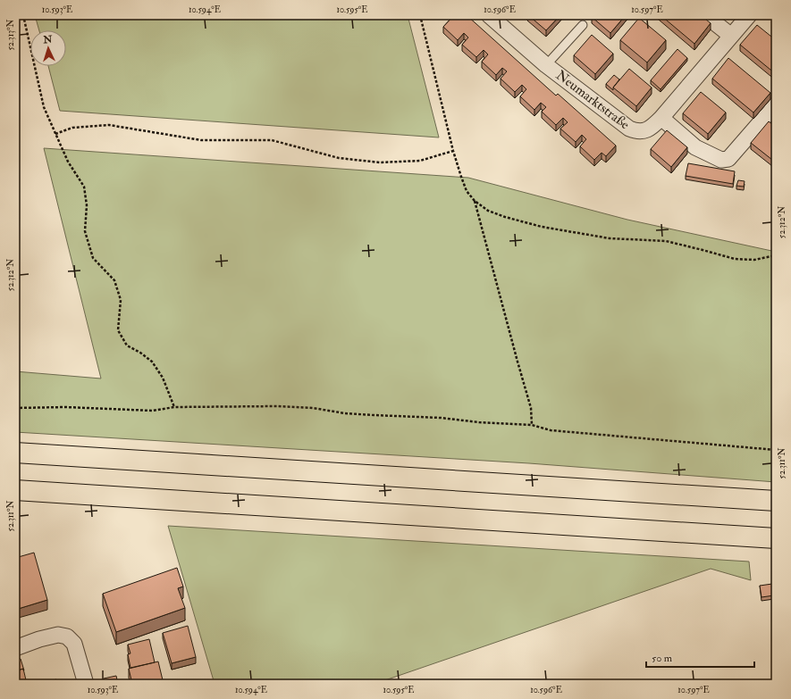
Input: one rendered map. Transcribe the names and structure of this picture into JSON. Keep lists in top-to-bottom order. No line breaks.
{"streets":{"street":["Neumarktstraße"]},"scale_bar":"50 m","north":"top","coordinates":["10.593°E","10.594°E","10.595°E","10.596°E","10.597°E","52.313°N","52.312°N","52.311°N"]}
